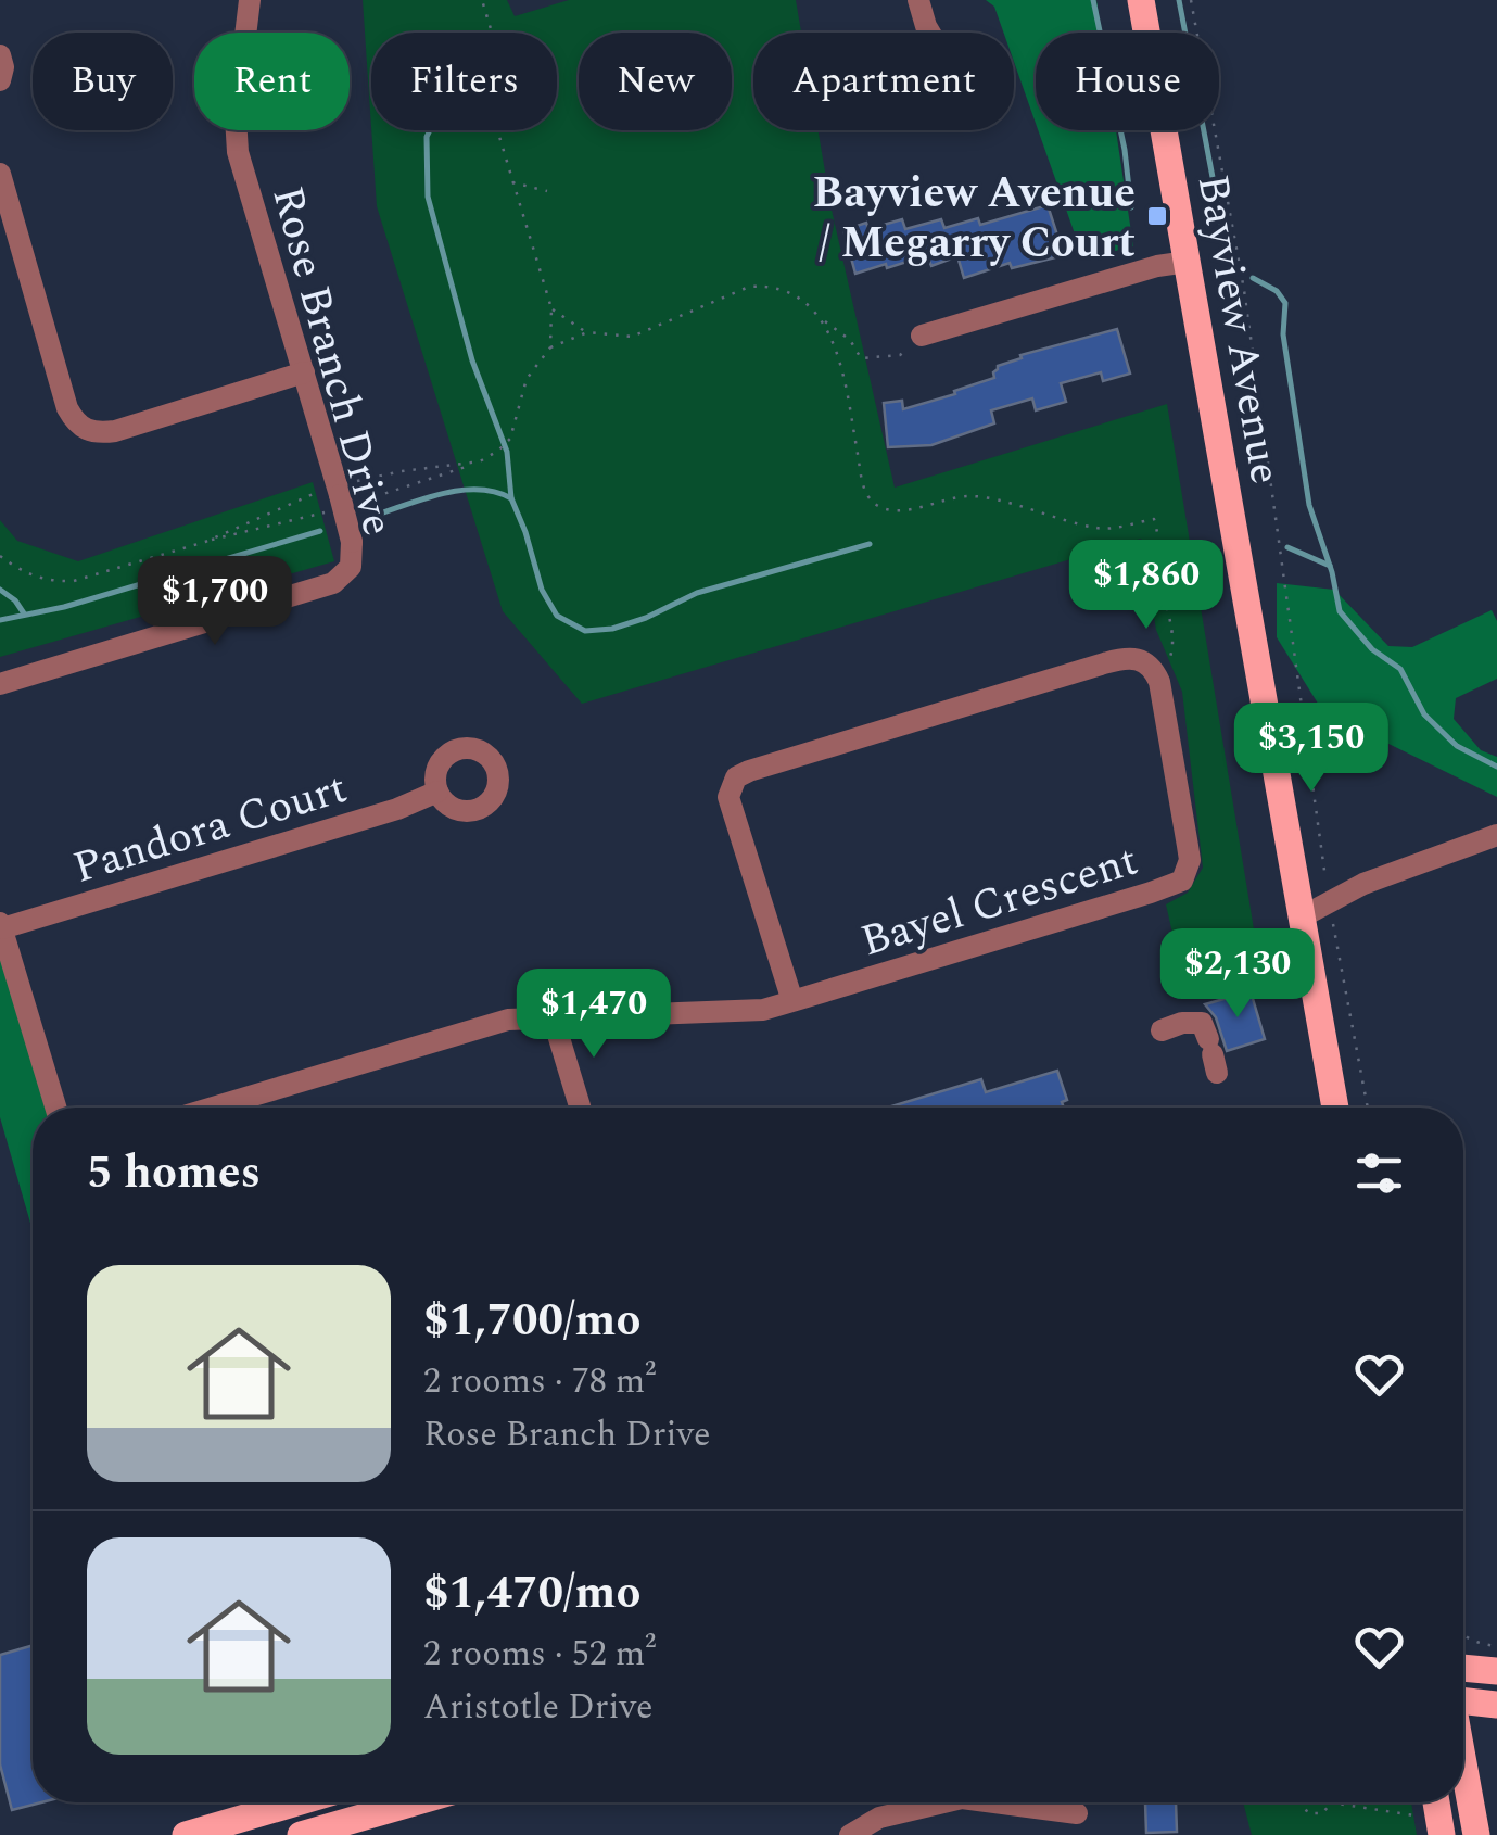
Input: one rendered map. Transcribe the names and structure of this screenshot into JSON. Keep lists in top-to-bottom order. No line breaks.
{"streets":{"main road":["Bayview Avenue"],"street":["Rose Branch Drive","Pandora Court","Bayel Crescent"]},"places":{"transit":["Bayview Avenue / Megarry Court"]},"page":{"chip":["Buy","Rent","Filters","New","Apartment","House"],"price":["$1,860","$1,700","$3,150","$2,130","$1,470"],"heading":"5 homes","list":[{"name":"$1,700/mo","note":"2 rooms · 78 m² · Rose Branch Drive"},{"name":"$1,470/mo","note":"2 rooms · 52 m² · Aristotle Drive"}]}}
